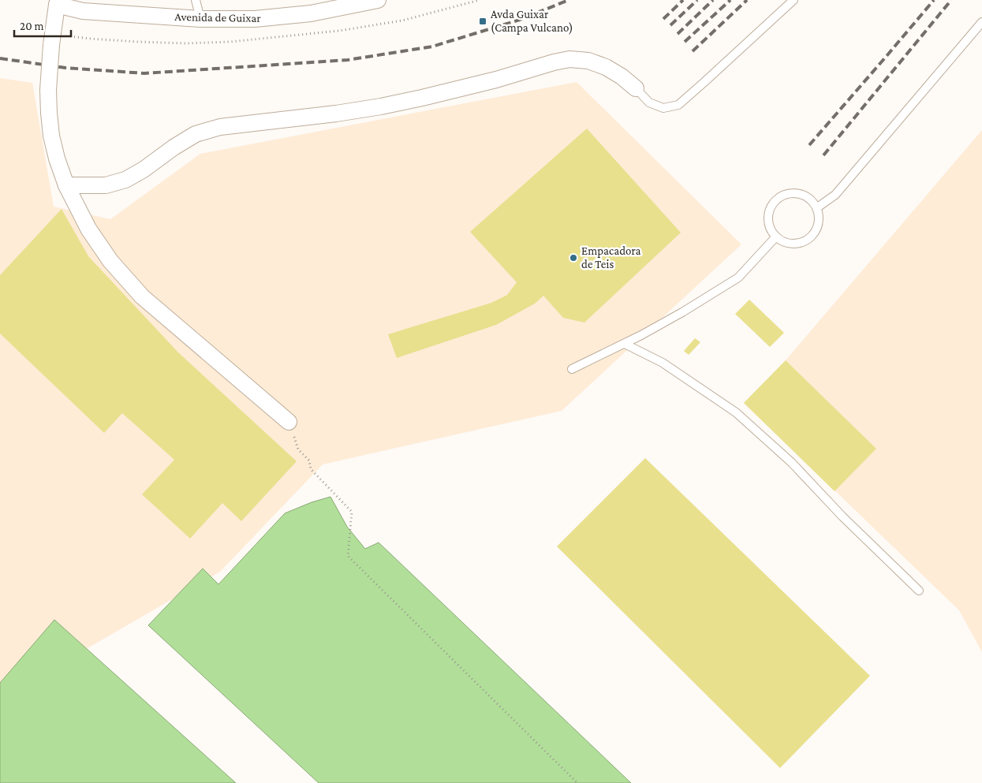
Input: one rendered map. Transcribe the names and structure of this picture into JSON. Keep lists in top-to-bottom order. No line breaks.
{"streets":{"street":["Avenida de Guixar"]},"places":{"transit":["Avda Guixar (Campa Vulcano)"],"other":["Empacadora de Teis"]},"scale_bar":"20 m"}
